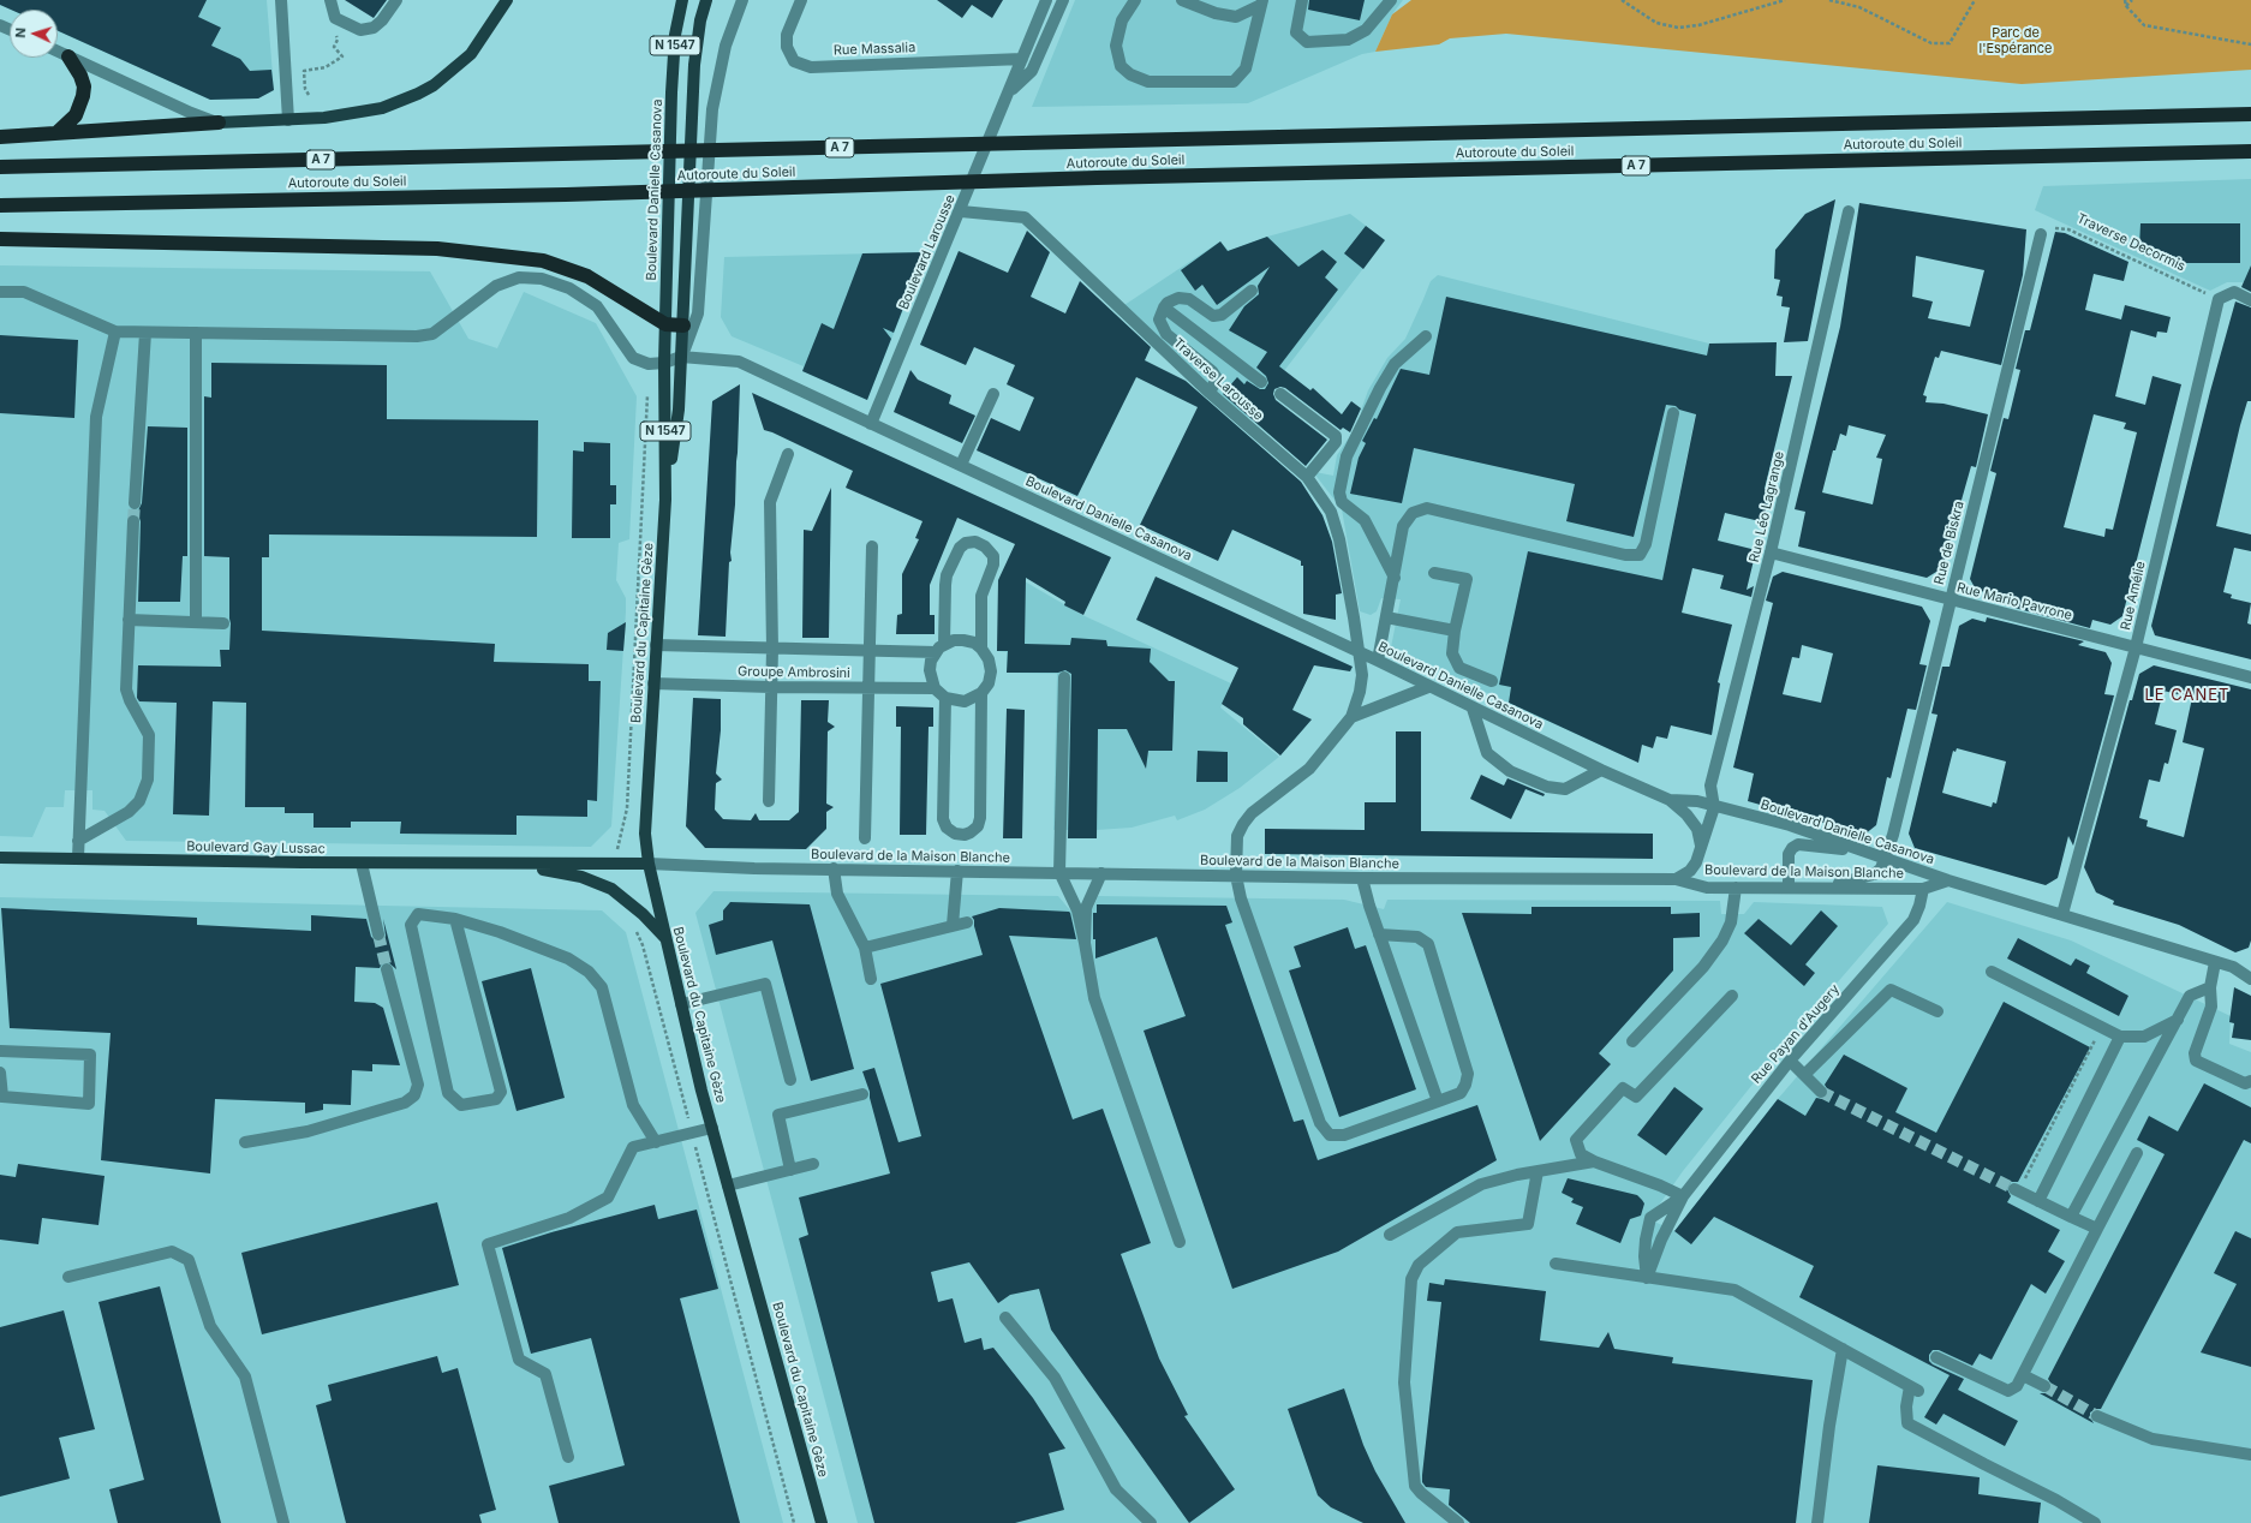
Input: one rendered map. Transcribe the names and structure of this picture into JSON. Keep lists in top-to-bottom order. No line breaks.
{"streets":{"highway":["Autoroute du Soleil","A 7"],"main road":["N 1547","Boulevard Danielle Casanova","Boulevard du Capitaine Gèze","Boulevard Gay Lussac"],"street":["Rue Massalia","Boulevard Larousse","Traverse Larousse","Rue Léo Lagrange","Rue de Biskra","Rue Amélie","Rue Mario Pavrone","Groupe Ambrosini","Boulevard de la Maison Blanche","Rue Payan d'Augery"],"path":["Traverse Decormis"]},"crossings":[["Rue Massalia","Boulevard Larousse"],["Boulevard Danielle Casanova","Boulevard Larousse"],["Boulevard Danielle Casanova","Traverse Larousse"],["Boulevard Danielle Casanova","Rue Léo Lagrange"],["Boulevard Danielle Casanova","Rue de Biskra"],["Boulevard Danielle Casanova","Rue Amélie"],["Boulevard Danielle Casanova","Boulevard du Capitaine Gèze"],["Boulevard Danielle Casanova","Boulevard de la Maison Blanche"],["Traverse Decormis","Rue de Biskra"],["Traverse Decormis","Rue Amélie"],["Boulevard Larousse","Traverse Larousse"],["Rue Léo Lagrange","Rue Mario Pavrone"],["Rue de Biskra","Rue Mario Pavrone"],["Rue Amélie","Rue Mario Pavrone"],["Boulevard du Capitaine Gèze","Groupe Ambrosini"],["Boulevard du Capitaine Gèze","Boulevard Gay Lussac"],["Boulevard du Capitaine Gèze","Boulevard de la Maison Blanche"],["Boulevard Gay Lussac","Boulevard de la Maison Blanche"],["Boulevard de la Maison Blanche","Rue Payan d'Augery"]],"districts":["LE CANET"],"parks":["Parc de l'Espérance"],"north":"left"}
